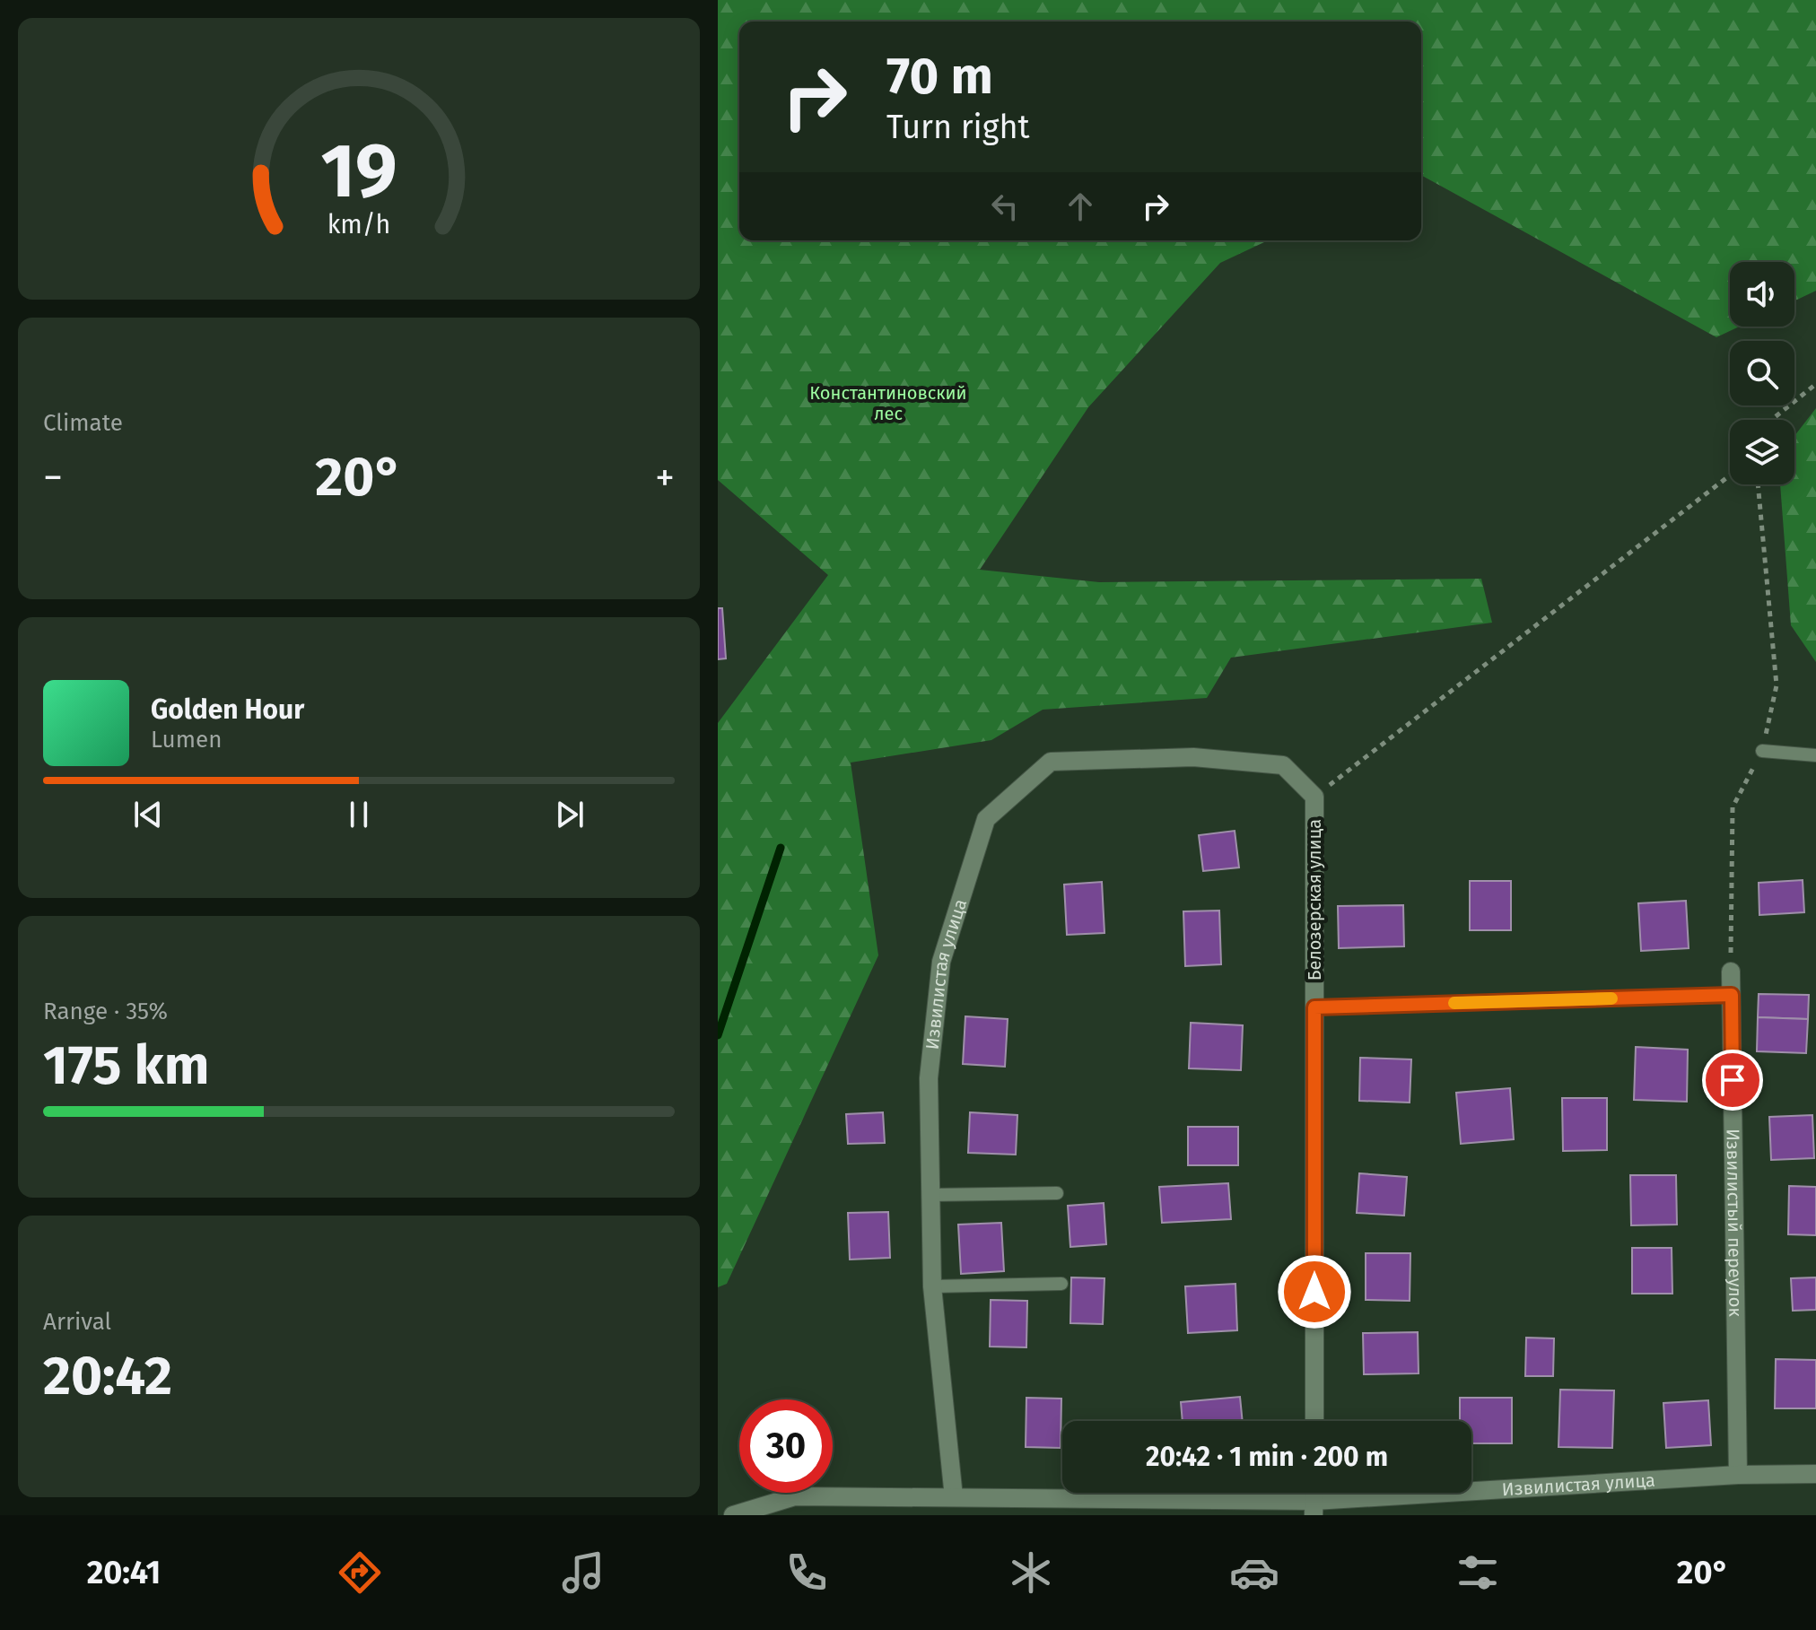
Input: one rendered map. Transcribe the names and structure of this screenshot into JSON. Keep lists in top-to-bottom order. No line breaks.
{"streets":{"street":["Белозерская улица","Извилистая улица","Извилистый переулок"]},"crossings":[["Белозерская улица","Извилистая улица"],["Извилистая улица","Извилистый переулок"]],"parks":["Константиновский лес"],"page":{"turn":["70 m","Turn right"],"tile":["Climate",["Range · 35%","175 km"],["Arrival","20:42"]],"heat":["−","20°","+"],"song":["Golden Hour","Lumen"],"limit":"30","trip":"20:42 · 1 min · 200 m","tabs":["20:41","20°"],"gauge":["19","km/h"]}}
